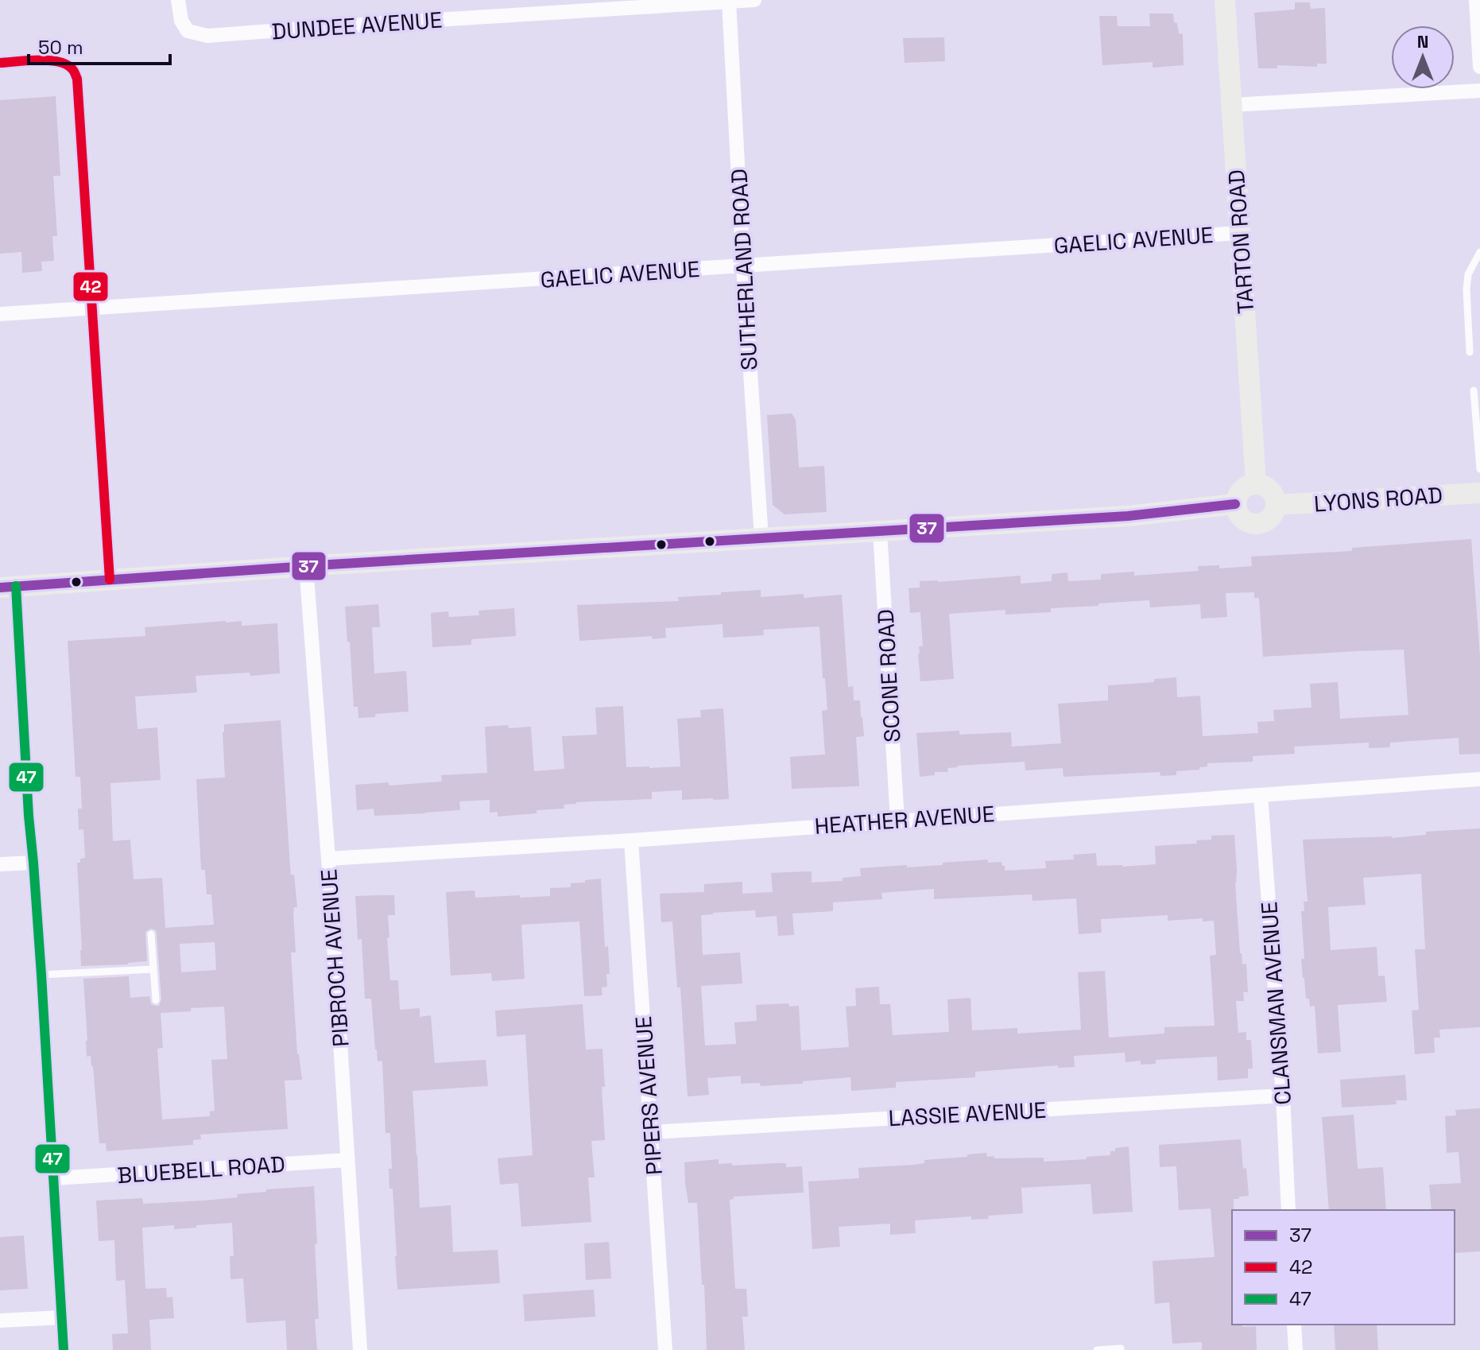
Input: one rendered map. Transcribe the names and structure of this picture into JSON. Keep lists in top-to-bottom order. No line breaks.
{"streets":{"street":["DUNDEE AVENUE","GAELIC AVENUE","TARTON ROAD","SUTHERLAND ROAD","LYONS ROAD","SCONE ROAD","HEATHER AVENUE","PIBROCH AVENUE","CLANSMAN AVENUE","PIPERS AVENUE","LASSIE AVENUE","BLUEBELL ROAD"]},"crossings":[["DUNDEE AVENUE","SUTHERLAND ROAD"],["GAELIC AVENUE","TARTON ROAD"],["GAELIC AVENUE","SUTHERLAND ROAD"],["TARTON ROAD","LYONS ROAD"],["SCONE ROAD","HEATHER AVENUE"],["HEATHER AVENUE","PIBROCH AVENUE"],["HEATHER AVENUE","CLANSMAN AVENUE"],["HEATHER AVENUE","PIPERS AVENUE"],["PIBROCH AVENUE","BLUEBELL ROAD"],["CLANSMAN AVENUE","LASSIE AVENUE"],["PIPERS AVENUE","LASSIE AVENUE"]],"lines":["transit line 42","transit line 37","transit line 47"],"legend":["37","42","47"],"scale_bar":"50 m","north":"top"}
